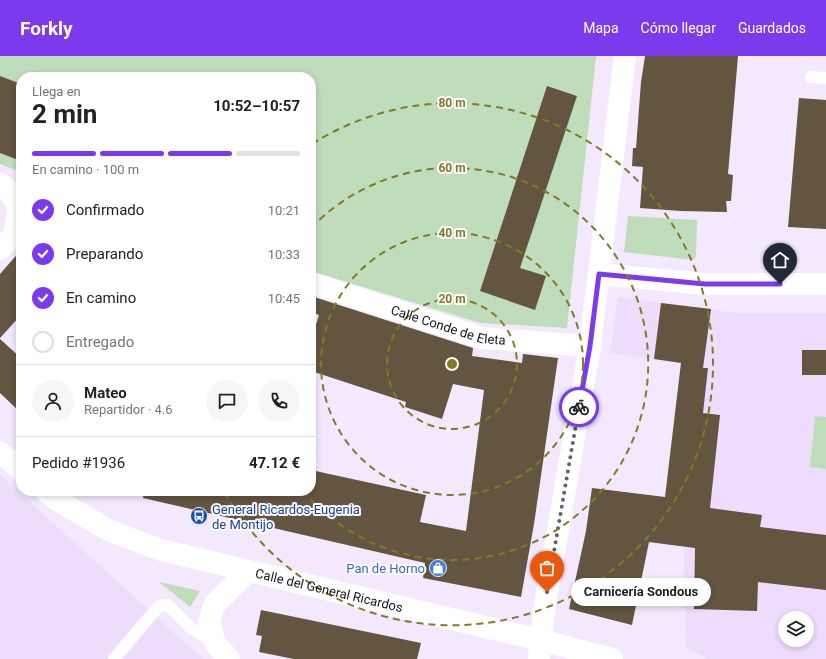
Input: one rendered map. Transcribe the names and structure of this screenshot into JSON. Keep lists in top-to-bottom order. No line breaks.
{"streets":{"street":["Calle Conde de Eleta","Calle del General Ricardos"]},"places":{"bus stop":["General Ricardos-Eugenia de Montijo"],"shop":["Pan de Horno"],"other":["Carnicería Sondous"]},"page":{"header":"Forkly","nav":["Mapa","Cómo llegar","Guardados"],"heading":["2 min","Llega en","10:52–10:57"],"panel":["Mateo","Repartidor · 4.6","Pedido #1936","47.12 €"],"bar":"En camino · 100 m","list":[["Confirmado","10:21"],["Preparando","10:33"],["En camino","10:45"],"Entregado"],"bubble":"Carnicería Sondous"},"rings":["80 m","60 m","40 m","20 m"]}
